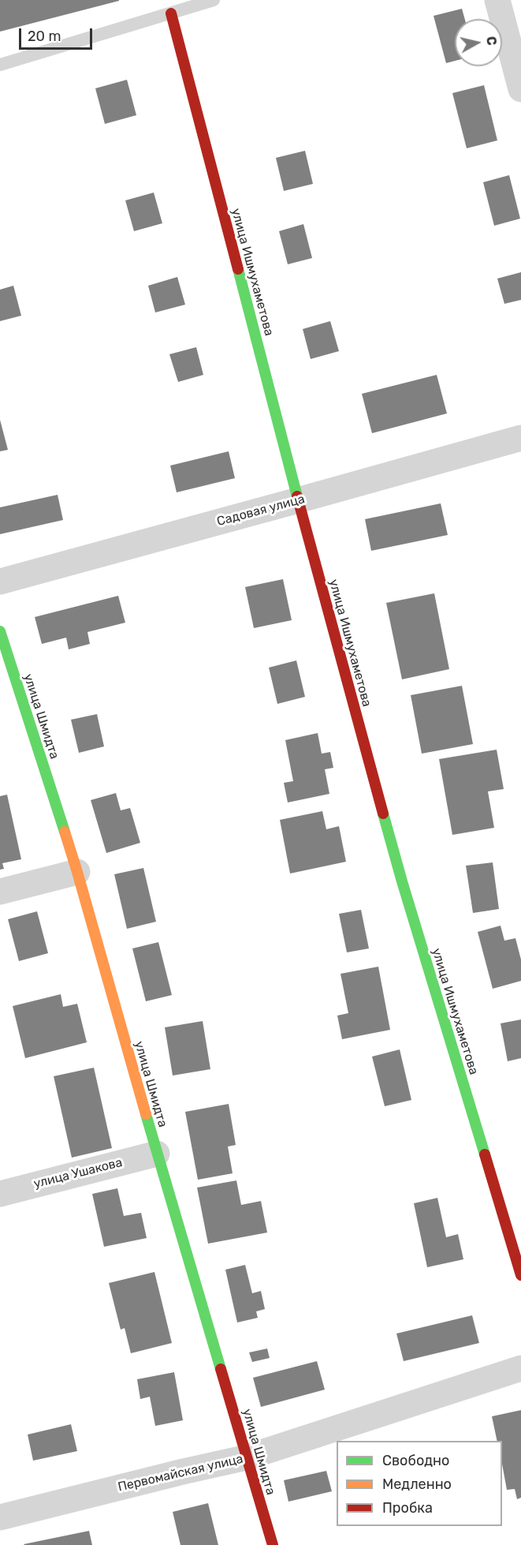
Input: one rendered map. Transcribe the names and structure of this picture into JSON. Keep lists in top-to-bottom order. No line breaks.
{"streets":{"street":["улица Ишмухаметова","Садовая улица","улица Шмидта","улица Ушакова","Первомайская улица"]},"crossings":[["улица Ишмухаметова","Садовая улица"],["улица Шмидта","улица Ушакова"],["улица Шмидта","Первомайская улица"]],"legend":["Свободно","Медленно","Пробка"],"scale_bar":"20 m","north":"right"}
